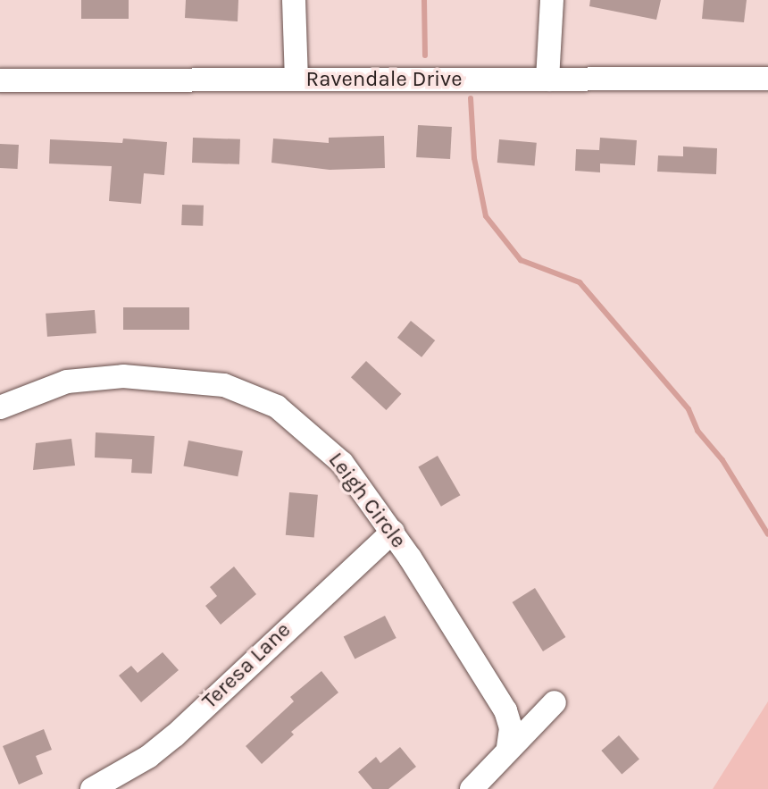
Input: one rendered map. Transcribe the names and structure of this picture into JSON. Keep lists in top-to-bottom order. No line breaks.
{"streets":{"street":["Ravendale Drive","Leigh Circle","Teresa Lane"]},"crossings":[["Leigh Circle","Teresa Lane"]]}
